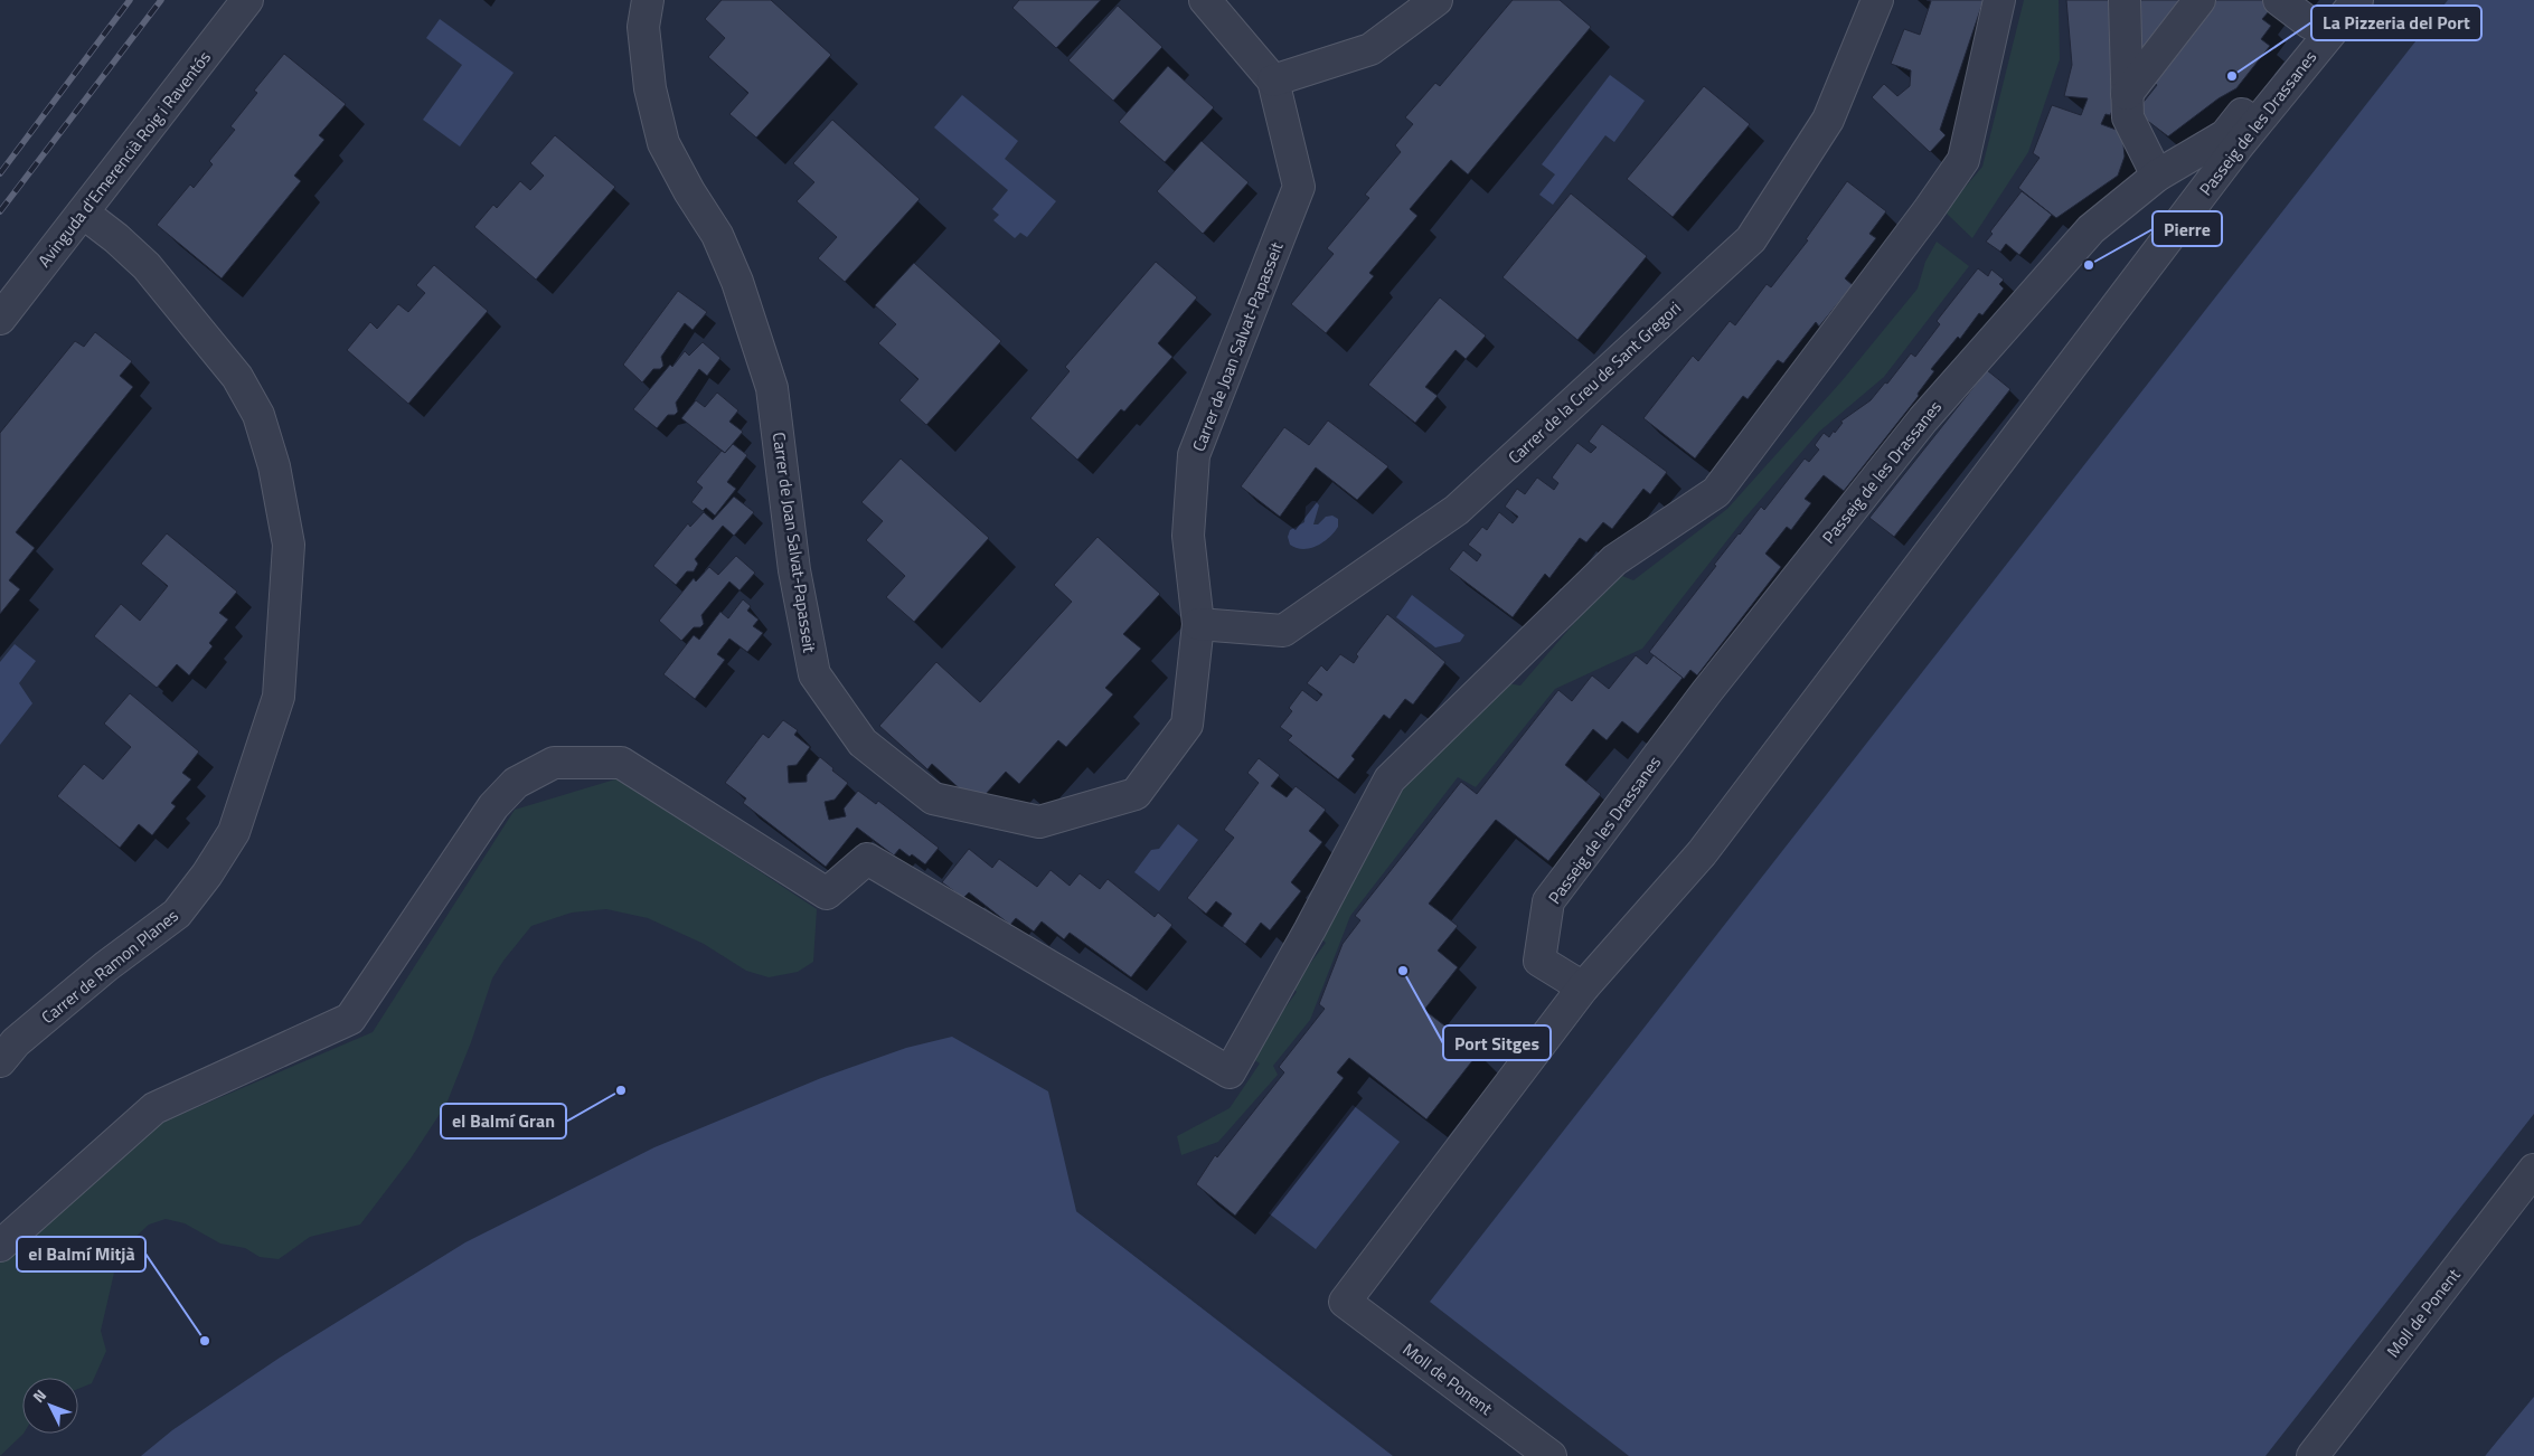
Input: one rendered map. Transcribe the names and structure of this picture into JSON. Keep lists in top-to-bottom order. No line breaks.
{"streets":{"street":["Passeig de les Drassanes","Avinguda d'Emerencià Roig i Raventós","Carrer de Joan Salvat-Papasseit","Carrer de la Creu de Sant Gregori","Carrer de Ramon Planes","Moll de Ponent"]},"crossings":[["Passeig de les Drassanes","Moll de Ponent"],["Avinguda d'Emerencià Roig i Raventós","Carrer de Ramon Planes"],["Carrer de Joan Salvat-Papasseit","Carrer de la Creu de Sant Gregori"]],"places":["La Pizzeria del Port","Pierre","Port Sitges","el Balmí Gran","el Balmí Mitjà"],"north":"top left"}
